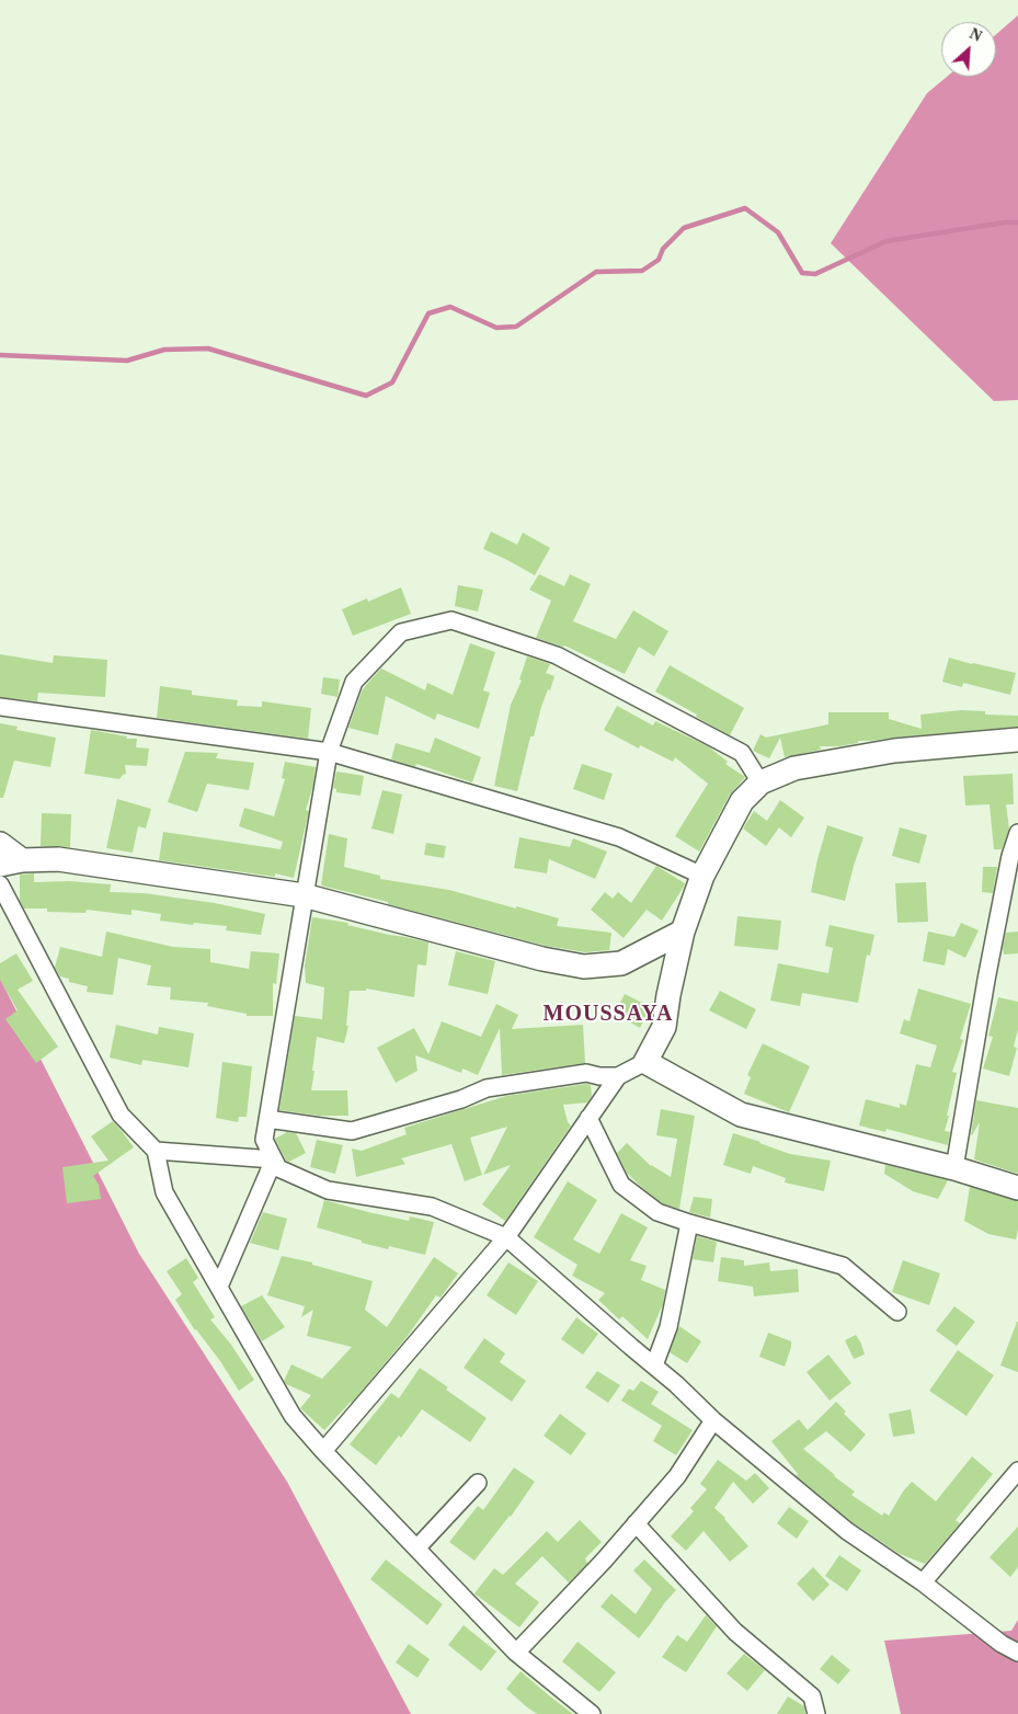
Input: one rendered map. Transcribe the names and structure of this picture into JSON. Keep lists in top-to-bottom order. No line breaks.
{"districts":["MOUSSAYA"],"north":"top right"}
